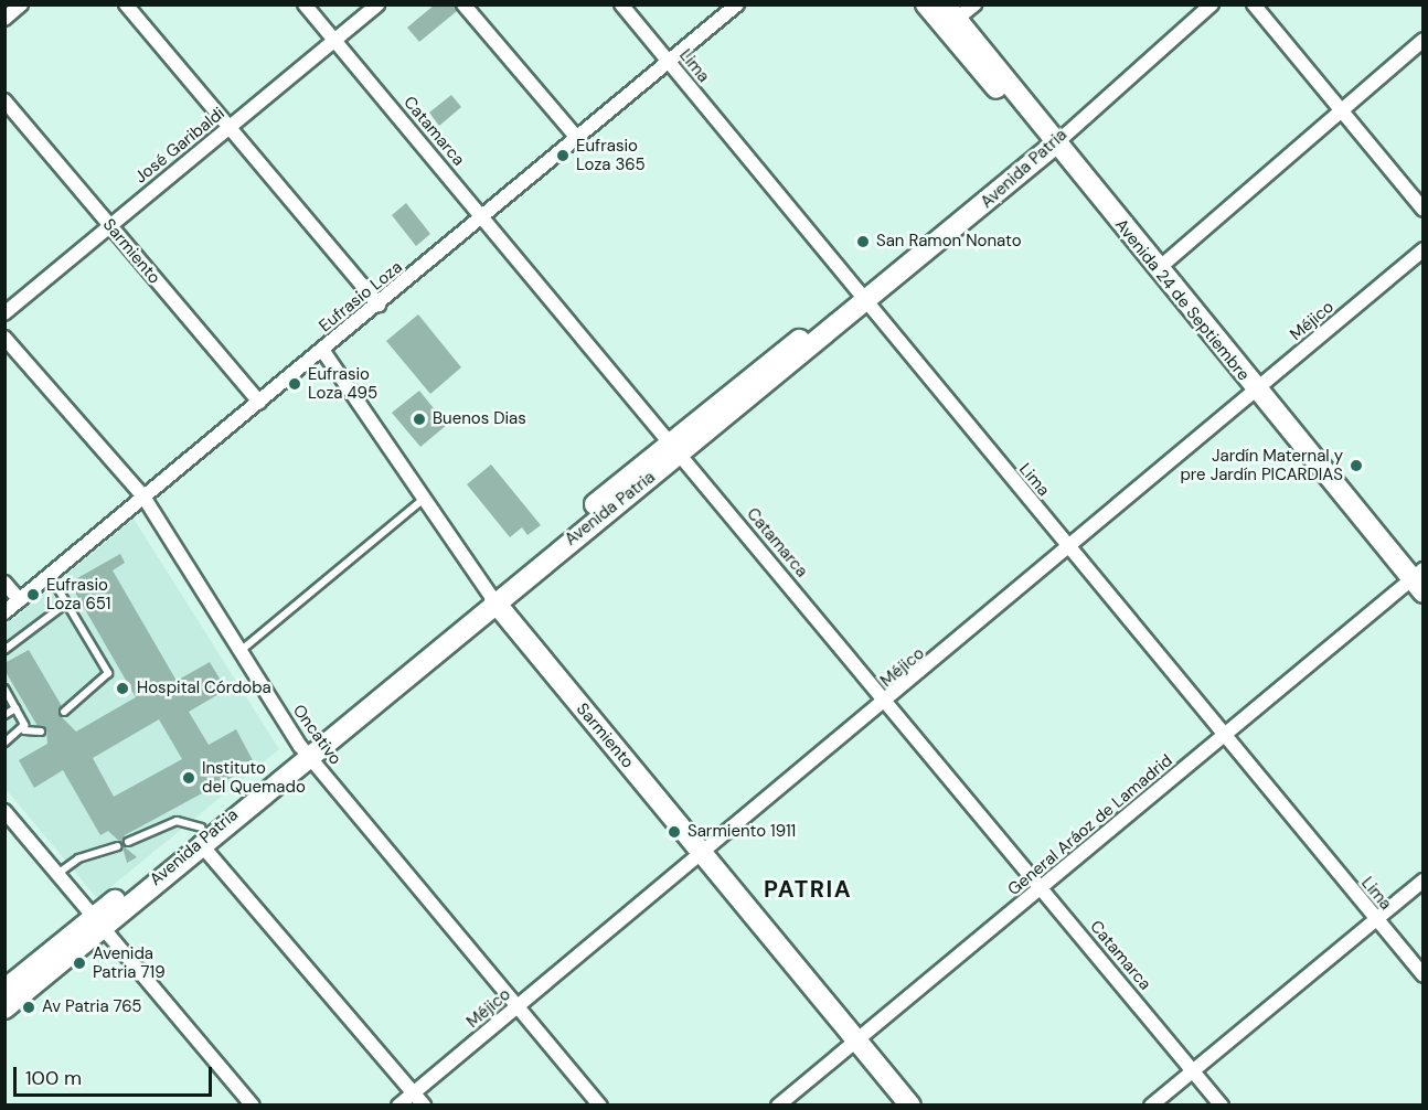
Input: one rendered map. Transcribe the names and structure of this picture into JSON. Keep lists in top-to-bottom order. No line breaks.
{"streets":{"main road":["Avenida Patria","Sarmiento","Avenida 24 de Septiembre"],"street":["Lima","Catamarca","José Garibaldi","Eufrasio Loza","Méjico","Oncativo","General Aráoz de Lamadrid"]},"crossings":[["Lima","Avenida Patria"],["Lima","Eufrasio Loza"],["Lima","Méjico"],["Lima","General Aráoz de Lamadrid"],["Catamarca","José Garibaldi"],["Catamarca","Avenida Patria"],["Catamarca","Eufrasio Loza"],["Catamarca","Méjico"],["Catamarca","General Aráoz de Lamadrid"],["José Garibaldi","Sarmiento"],["Avenida Patria","Sarmiento"],["Avenida Patria","Avenida 24 de Septiembre"],["Avenida Patria","Oncativo"],["Sarmiento","Eufrasio Loza"],["Sarmiento","Méjico"],["Sarmiento","General Aráoz de Lamadrid"],["Eufrasio Loza","Oncativo"],["Avenida 24 de Septiembre","Méjico"],["Avenida 24 de Septiembre","General Aráoz de Lamadrid"],["Méjico","Oncativo"]],"districts":["PATRIA"],"places":["Eufrasio Loza 365","San Ramon Nonato","Eufrasio Loza 495","Buenos Dias","Jardín Maternal y pre Jardín PICARDIAS","Eufrasio Loza 651","Hospital Córdoba","Instituto del Quemado","Sarmiento 1911","Avenida Patria 719","Av Patria 765"],"scale_bar":"100 m"}
